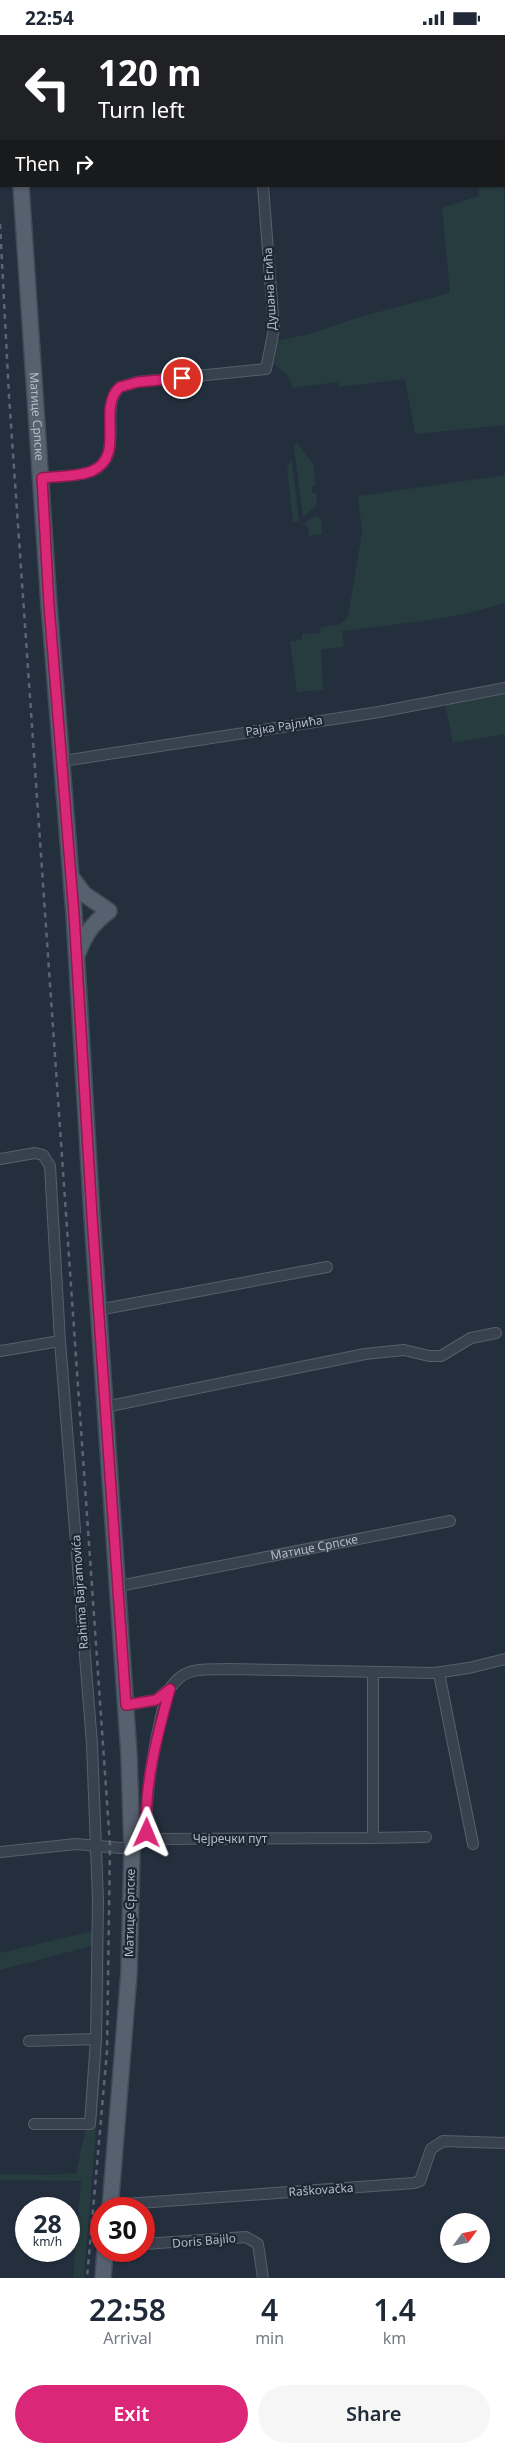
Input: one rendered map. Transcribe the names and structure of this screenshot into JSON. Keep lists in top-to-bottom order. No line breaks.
{"streets":{"main road":["Матице Српске"],"street":["Душана Егића","Рајка Рајлића","Rahima Bajramovića","Чејречки пут","Raškovačka","Doris Bajilo"]},"crossings":[["Душана Егића","Матице Српске"],["Матице Српске","Рајка Рајлића"]],"north":"top right","page":{"status":"22:54","turn":["120 m","Turn left"],"then":"Then","speed":"28 km/h","limit":"30","eta":["22:58","Arrival","4","min","1.4","km"],"buttons":["Exit","Share"]}}
